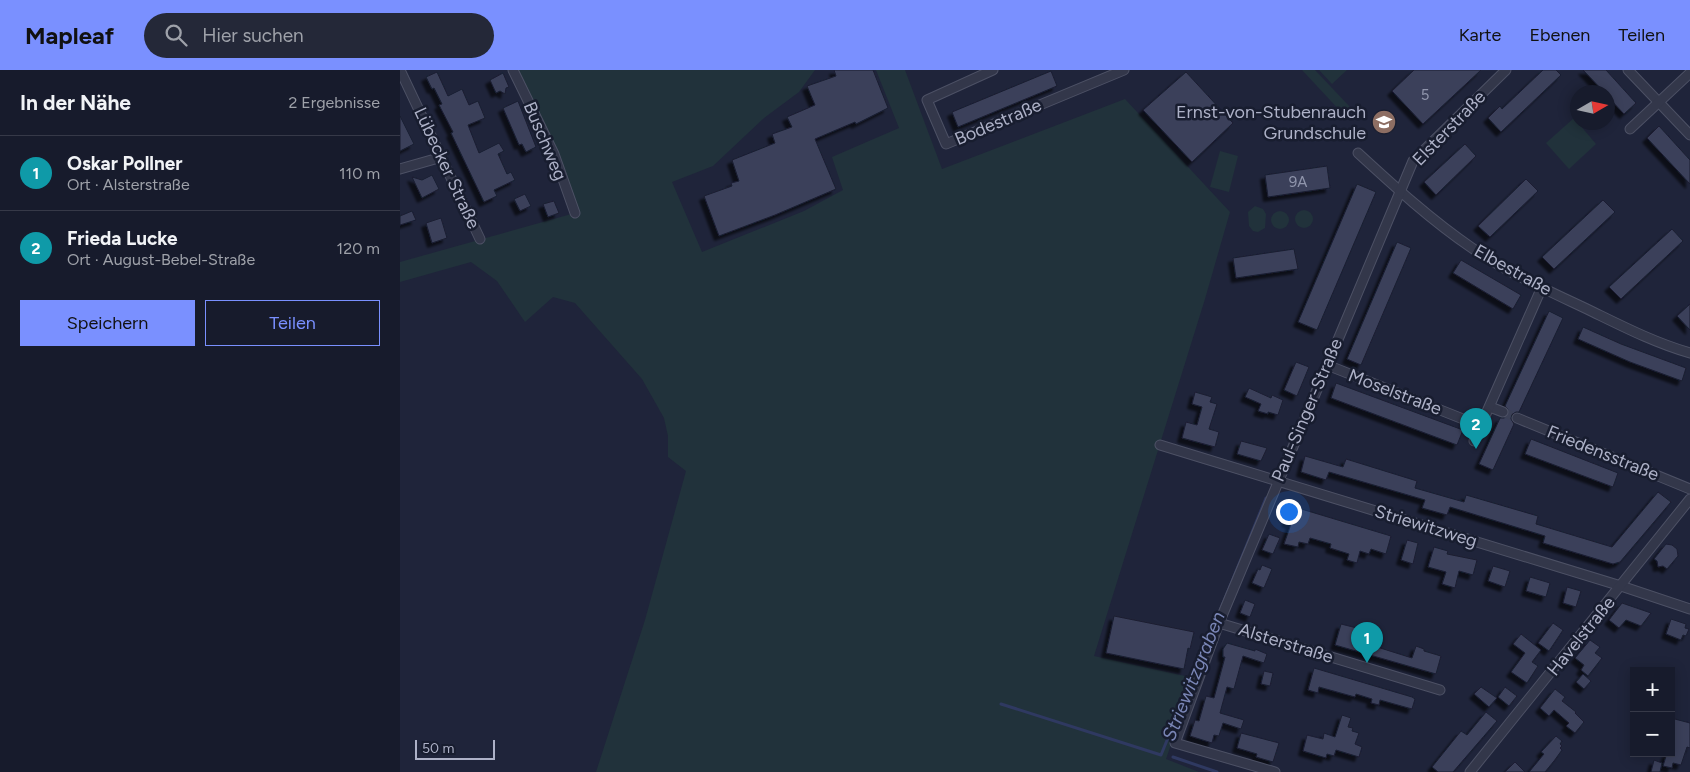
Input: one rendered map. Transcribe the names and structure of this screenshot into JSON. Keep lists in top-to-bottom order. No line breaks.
{"streets":{"street":["Bodestraße","Elsterstraße","Buschweg","Lübecker Straße","Elbestraße","Moselstraße","Paul-Singer-Straße","Friedensstraße","Striewitzweg","Havelstraße","Alsterstraße"]},"crossings":[["Elsterstraße","Elbestraße"],["Elsterstraße","Paul-Singer-Straße"],["Elbestraße","Paul-Singer-Straße"],["Moselstraße","Paul-Singer-Straße"],["Paul-Singer-Straße","Striewitzweg"],["Paul-Singer-Straße","Alsterstraße"],["Striewitzweg","Havelstraße"]],"water":["Striewitzgraben"],"places":{"school or university":["Ernst-von-Stubenrauch Grundschule"]},"house_numbers":["5","9A"],"scale_bar":"50 m","north":"right","page":{"header":"Mapleaf","search":"Hier suchen","nav":["Karte","Ebenen","Teilen"],"heading":["In der Nähe","2 Ergebnisse"],"list":[{"mark":"1","name":"Oskar Pollner","note":"Ort · Alsterstraße","value":"110 m"},{"mark":"2","name":"Frieda Lucke","note":"Ort · August-Bebel-Straße","value":"120 m"}],"buttons":["Speichern","Teilen"],"pins":["2","1"],"map_buttons":["+","−"],"scale":"50 m"}}
